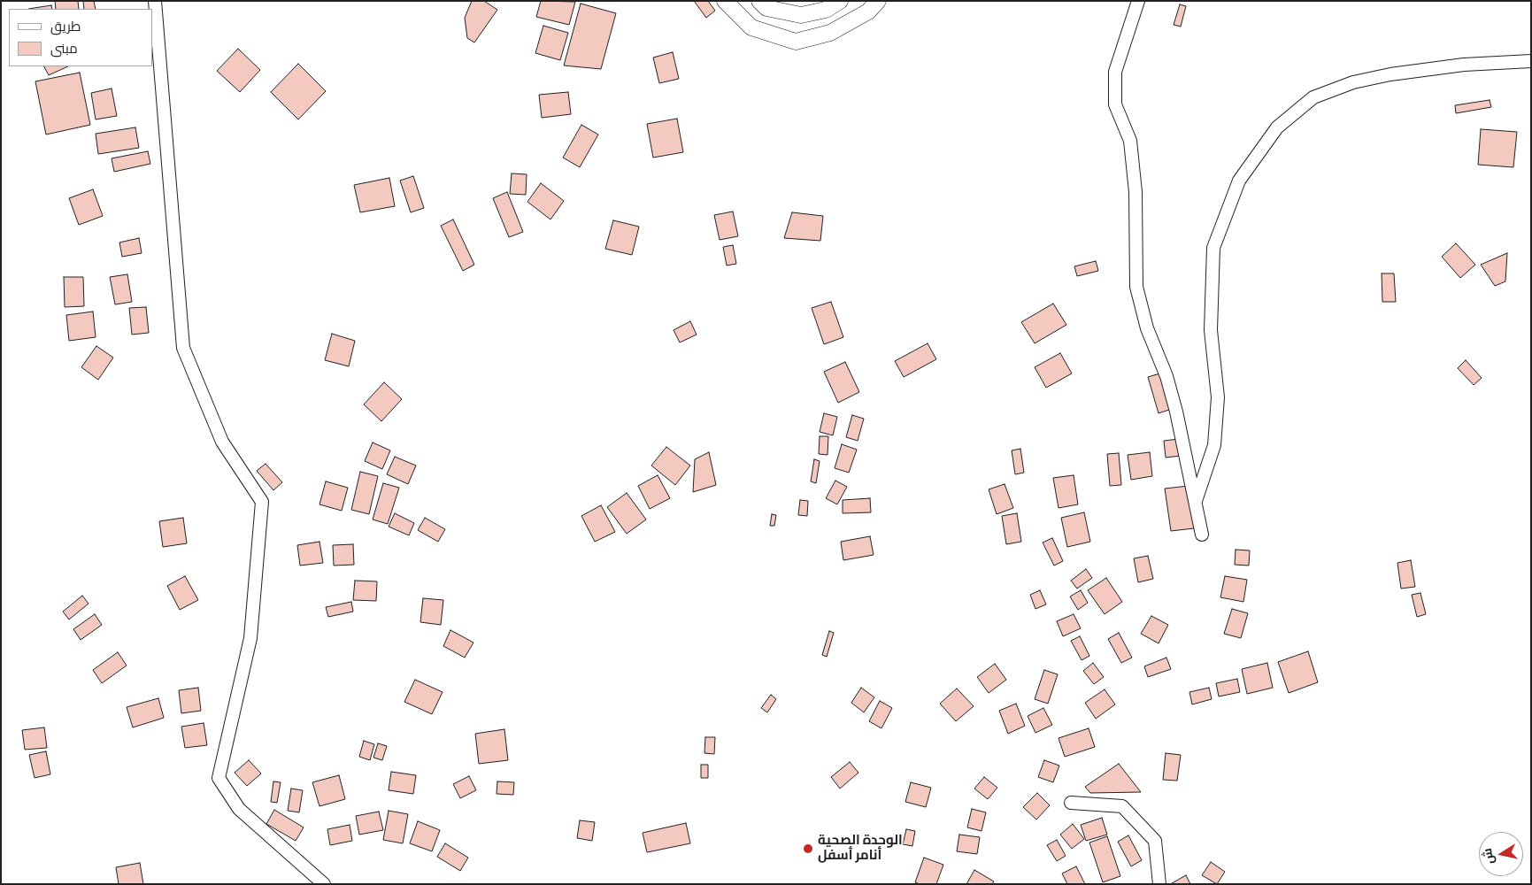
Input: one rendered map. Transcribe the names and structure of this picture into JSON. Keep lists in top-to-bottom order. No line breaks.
{"places":["الوحدة الصحية أنامر أسفل"],"legend":["طريق","مبنى"],"north":"left"}
